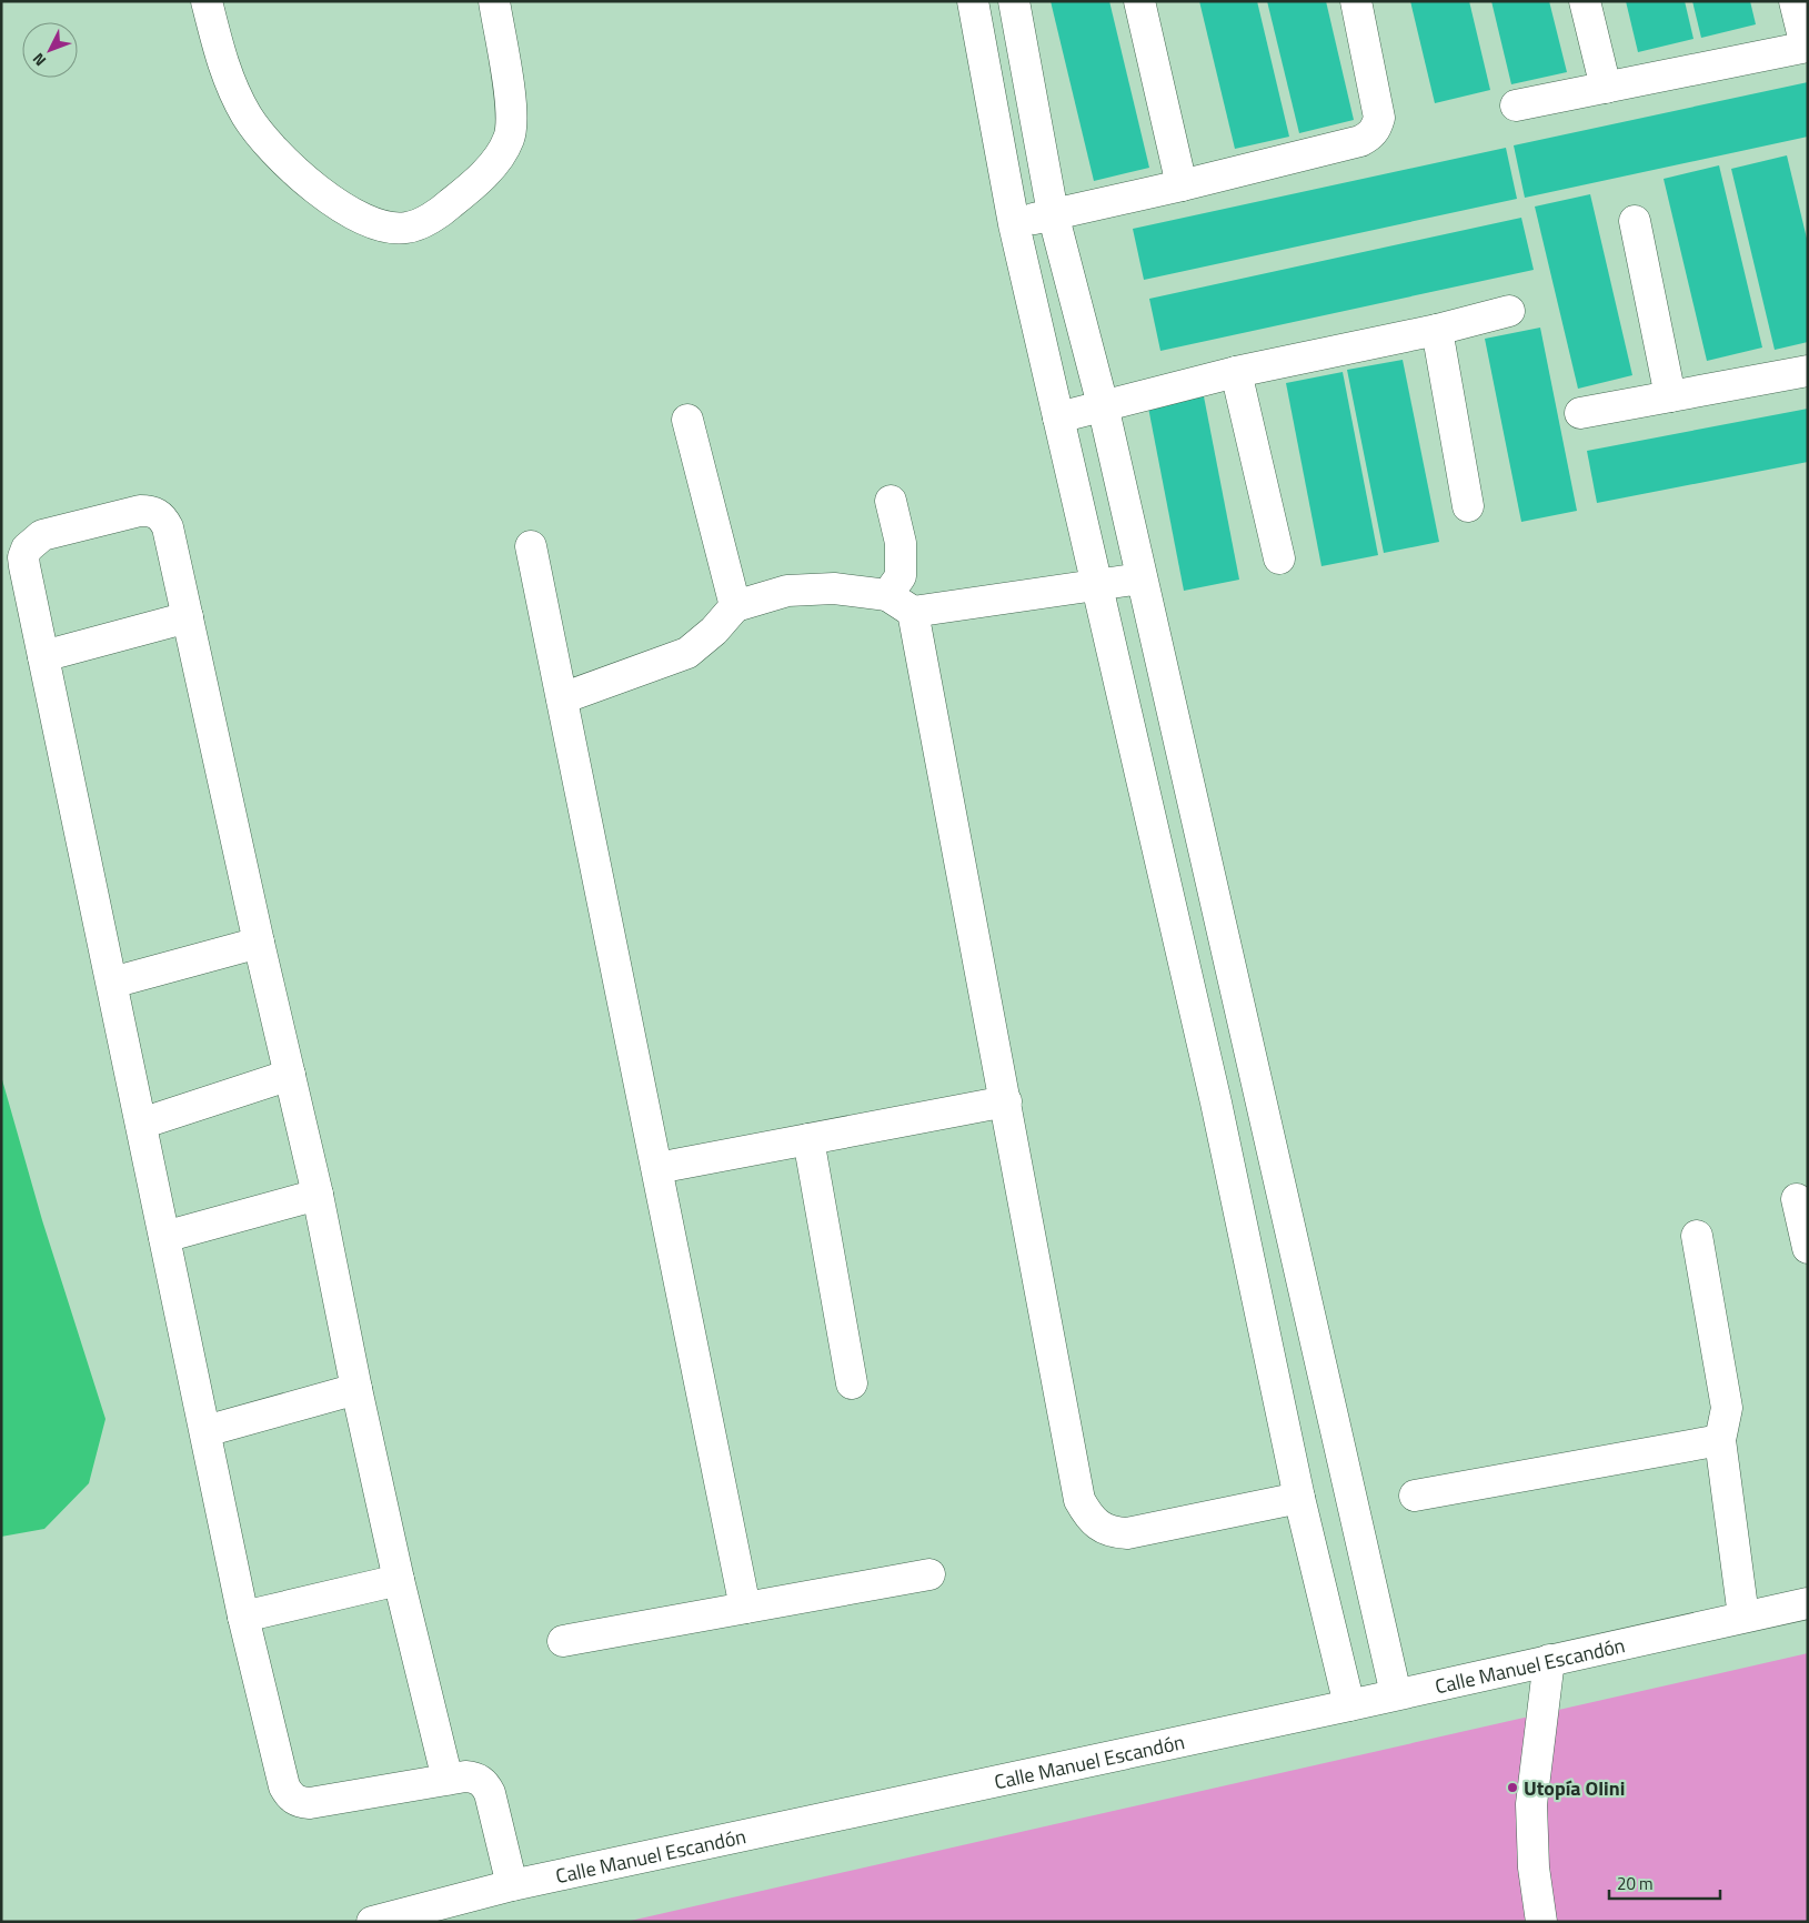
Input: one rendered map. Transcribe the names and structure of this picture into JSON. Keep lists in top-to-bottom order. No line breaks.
{"streets":{"street":["Calle Manuel Escandón"]},"places":["Utopía Olini"],"scale_bar":"20 m","north":"bottom left"}
